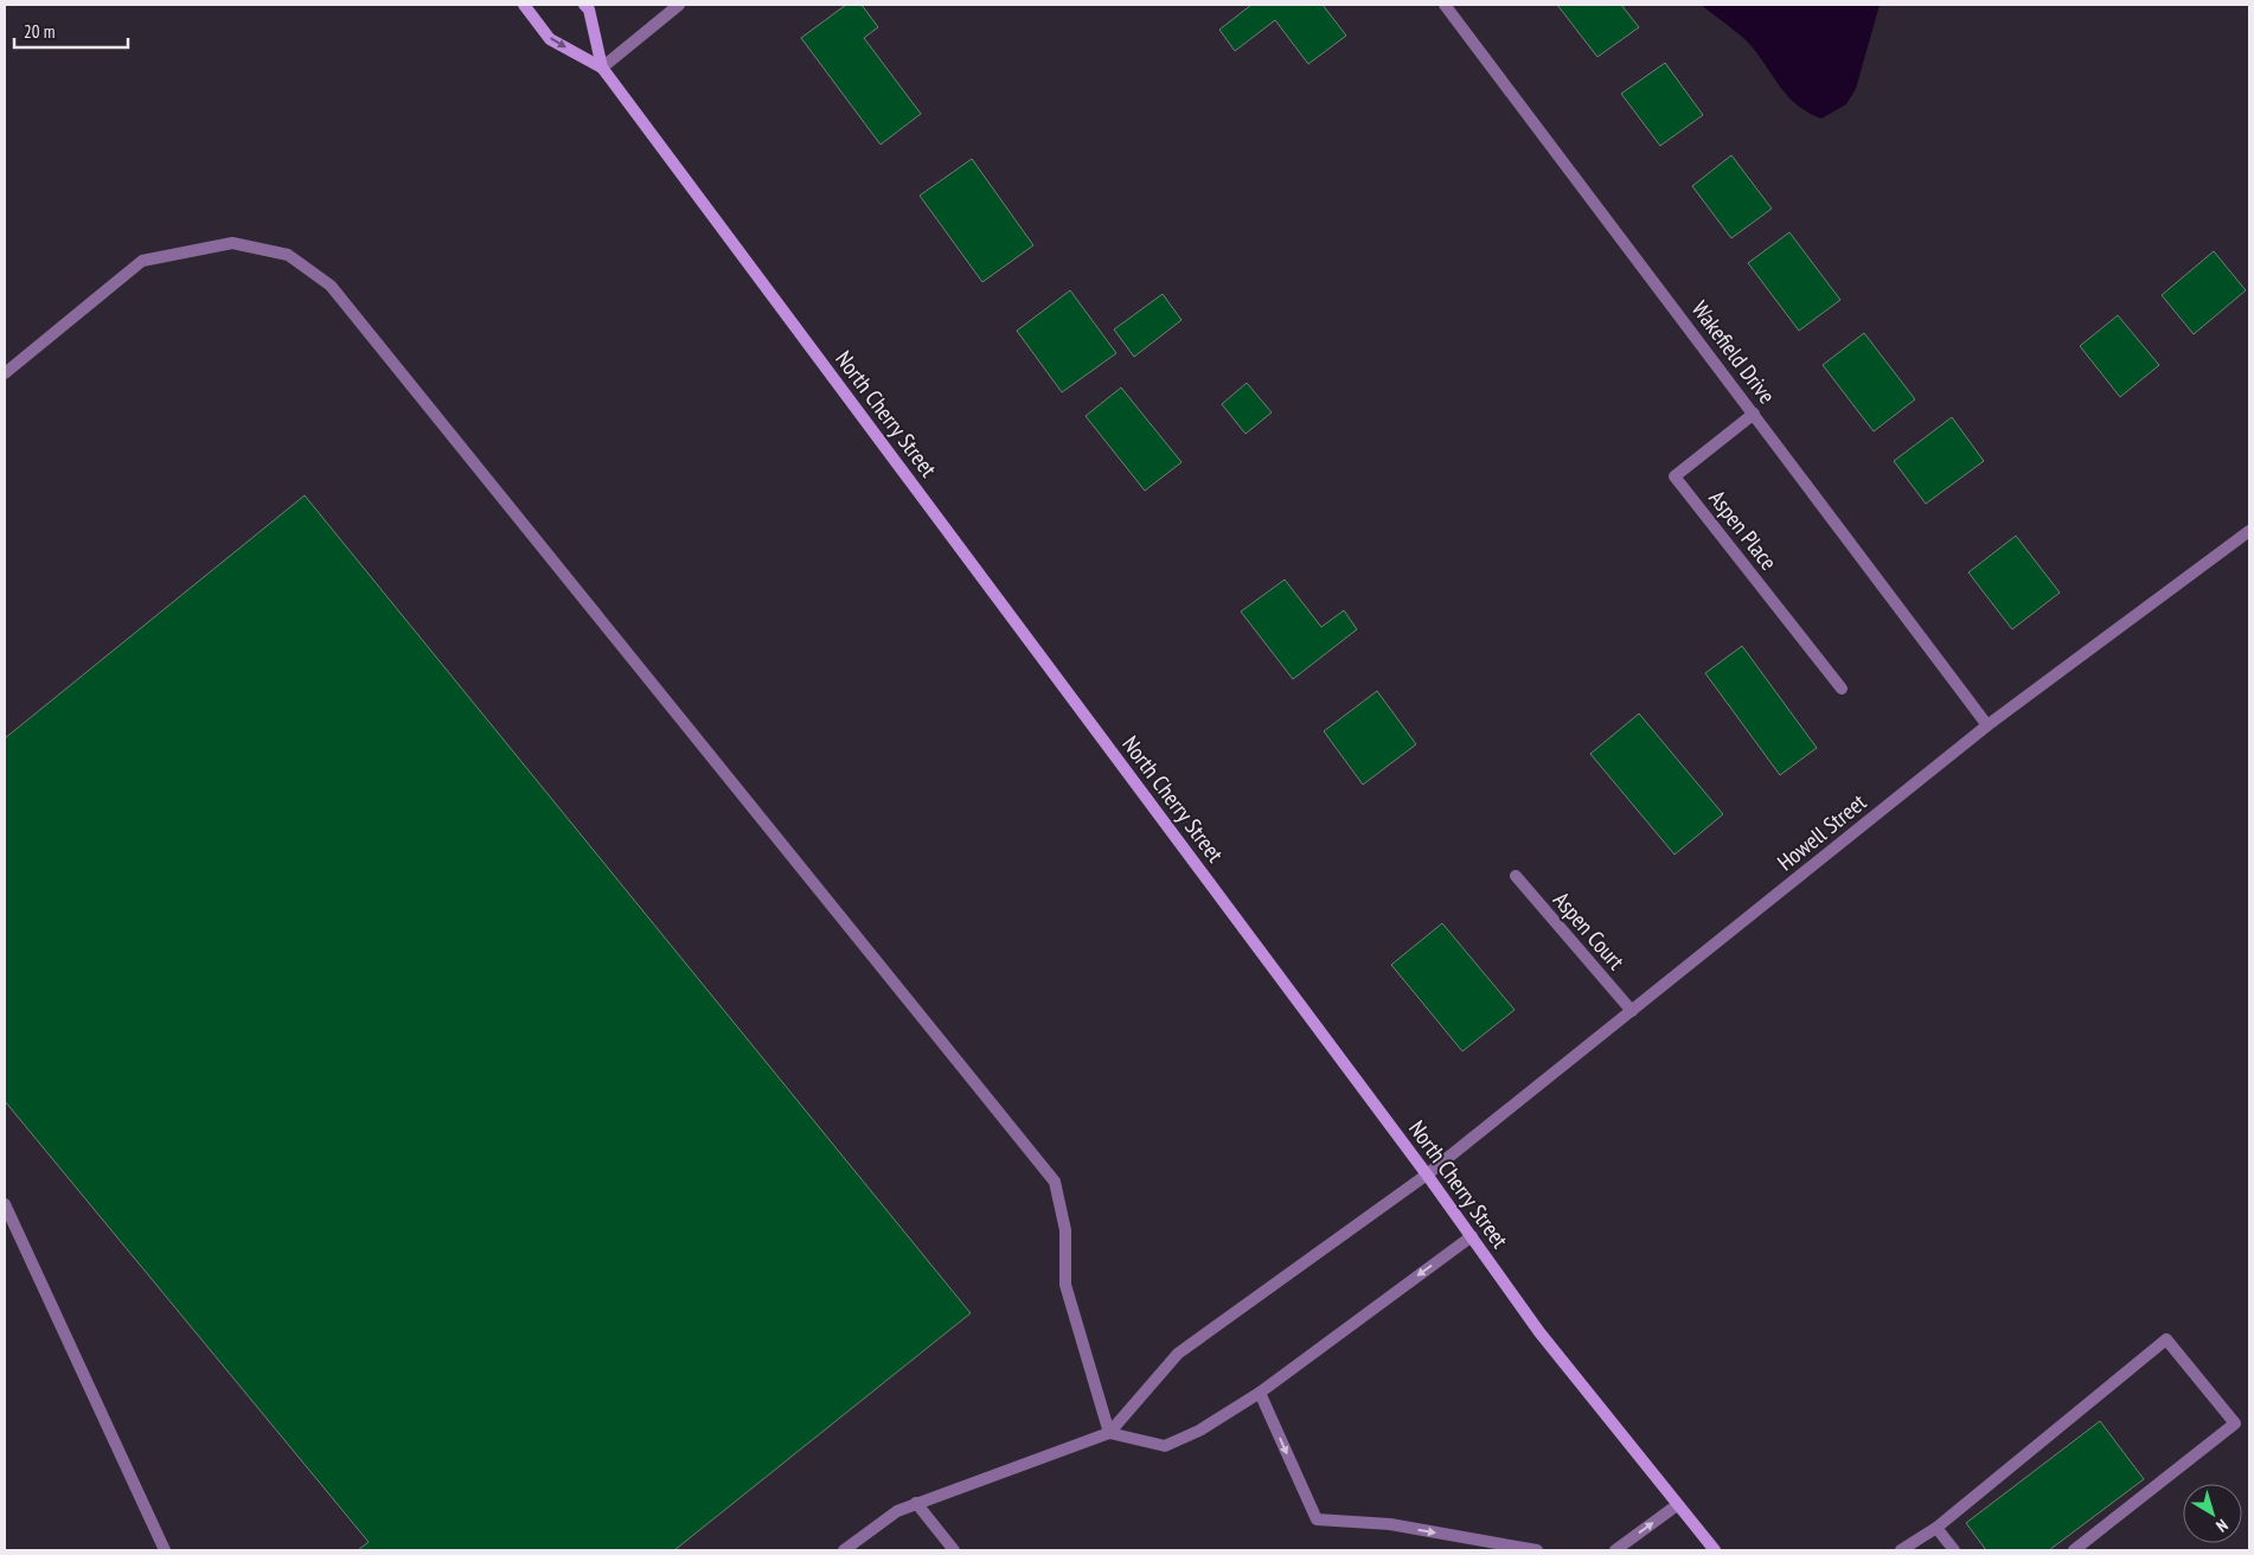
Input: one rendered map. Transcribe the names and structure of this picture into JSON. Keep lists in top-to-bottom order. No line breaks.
{"streets":{"main road":["North Cherry Street"],"street":["Wakefield Drive","Aspen Place","Howell Street","Aspen Court"]},"crossings":[["Wakefield Drive","Aspen Place"],["Wakefield Drive","Howell Street"],["North Cherry Street","Howell Street"],["Howell Street","Aspen Court"]],"scale_bar":"20 m","north":"bottom right"}
